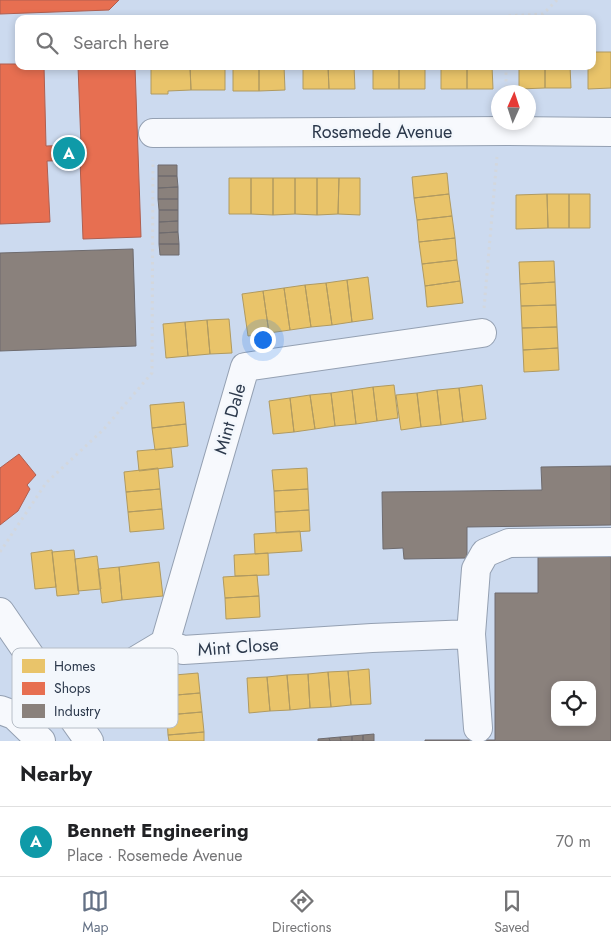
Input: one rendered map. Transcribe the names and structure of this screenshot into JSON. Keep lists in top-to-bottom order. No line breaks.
{"streets":{"street":["Rosemede Avenue","Mint Dale","Mint Close"]},"crossings":[["Mint Dale","Mint Close"]],"legend":["Homes","Shops","Industry"],"north":"top","page":{"search":"Search here","pins":"A","heading":"Nearby","list":[{"mark":"A","name":"Bennett Engineering","note":"Place · Rosemede Avenue","value":"70 m"}],"nav":["Map","Directions","Saved"]}}
